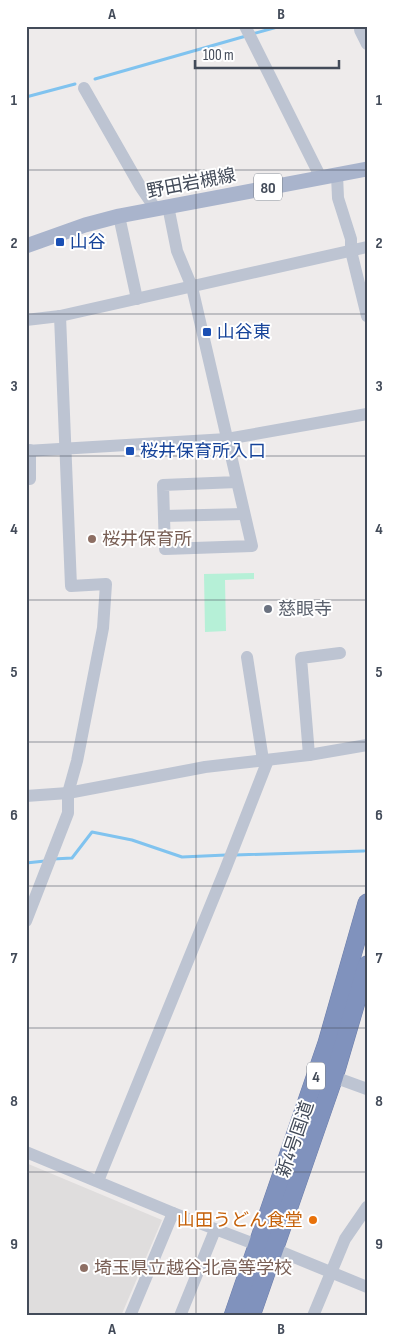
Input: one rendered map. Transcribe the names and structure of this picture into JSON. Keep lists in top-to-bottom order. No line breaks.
{"streets":{"highway":["4","新4号国道"],"main road":["野田岩槻線","80"]},"places":{"transit":["山谷","山谷東","桜井保育所入口"],"other":["桜井保育所","慈眼寺","山田うどん食堂","埼玉県立越谷北高等学校"]},"scale_bar":"100 m","grid":{"columns":["A","B"],"rows":["1","2","3","4","5","6","7","8","9"]}}
